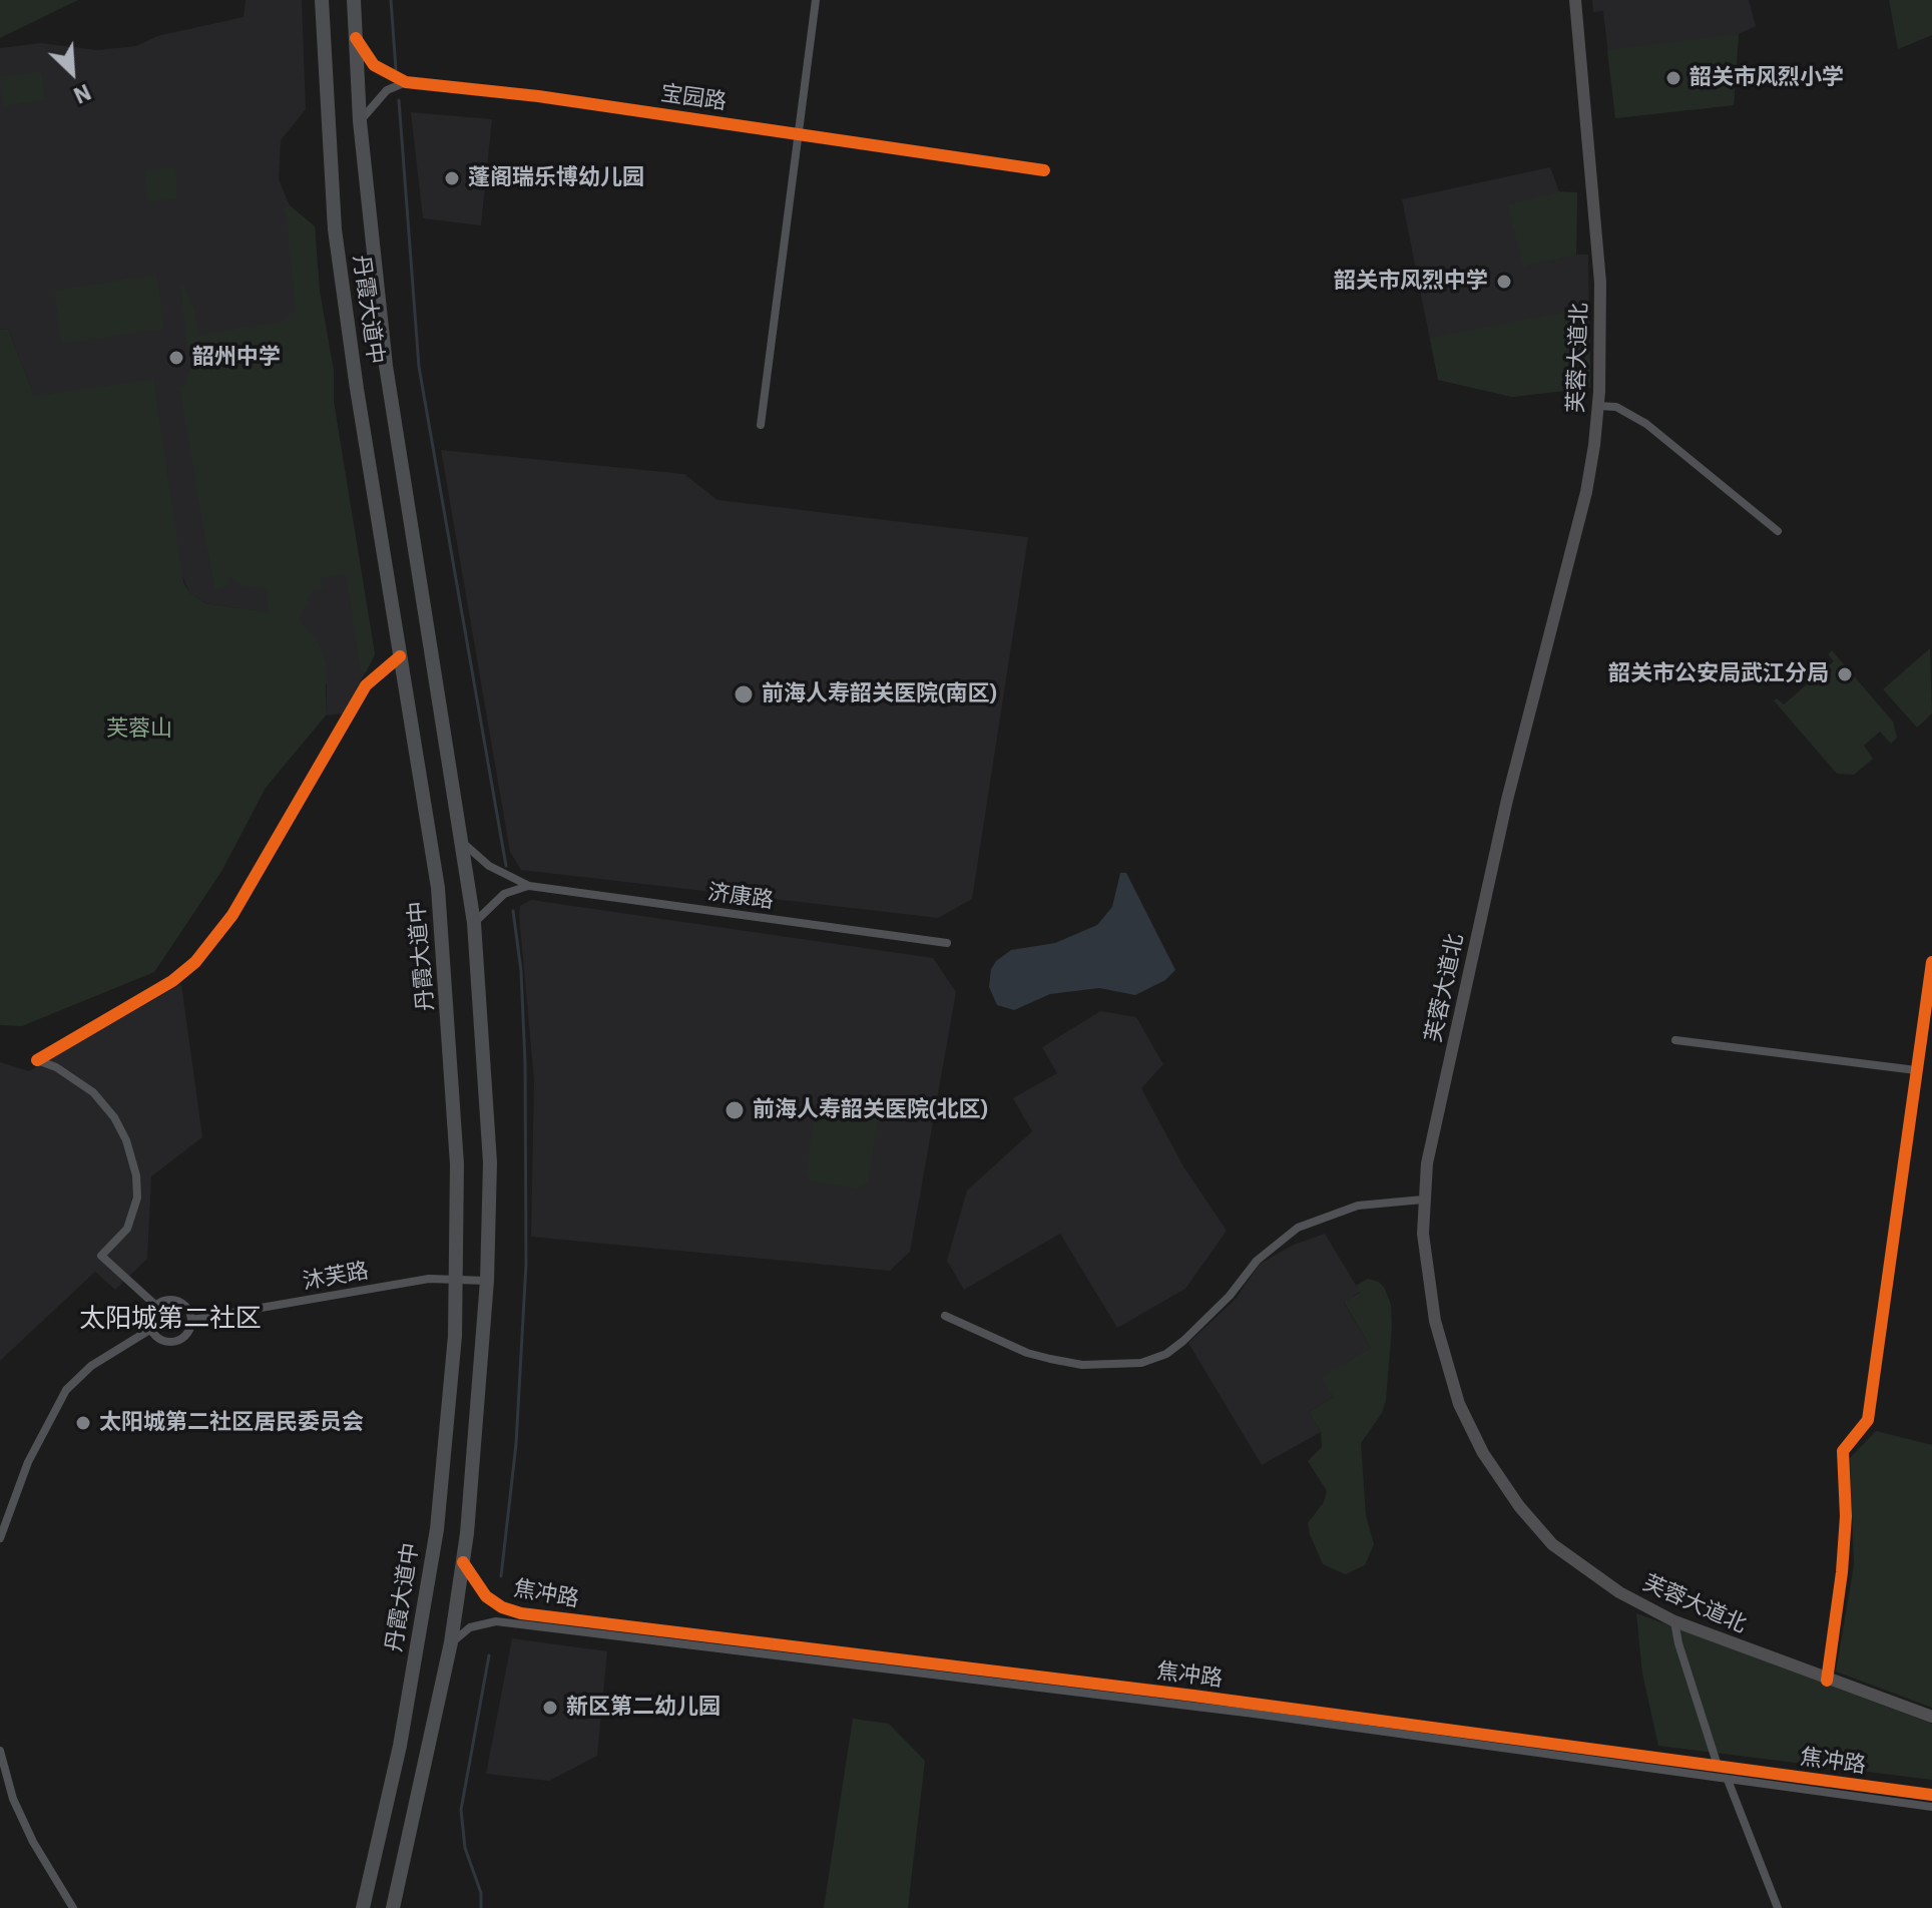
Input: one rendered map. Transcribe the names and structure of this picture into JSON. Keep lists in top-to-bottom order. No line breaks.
{"streets":{"main road":["丹霞大道中","芙蓉大道北"],"street":["宝园路","济康路","沐芙路","焦冲路"]},"crossings":[["宝园路","丹霞大道中"],["丹霞大道中","济康路"],["丹霞大道中","沐芙路"],["丹霞大道中","焦冲路"]],"districts":["太阳城第二社区"],"parks":["芙蓉山"],"places":["韶关市风烈小学","蓬阁瑞乐博幼儿园","韶关市风烈中学","韶州中学","韶关市公安局武江分局","前海人寿韶关医院(南区)","前海人寿韶关医院(北区)","太阳城第二社区居民委员会","新区第二幼儿园"],"north":"bottom right"}
